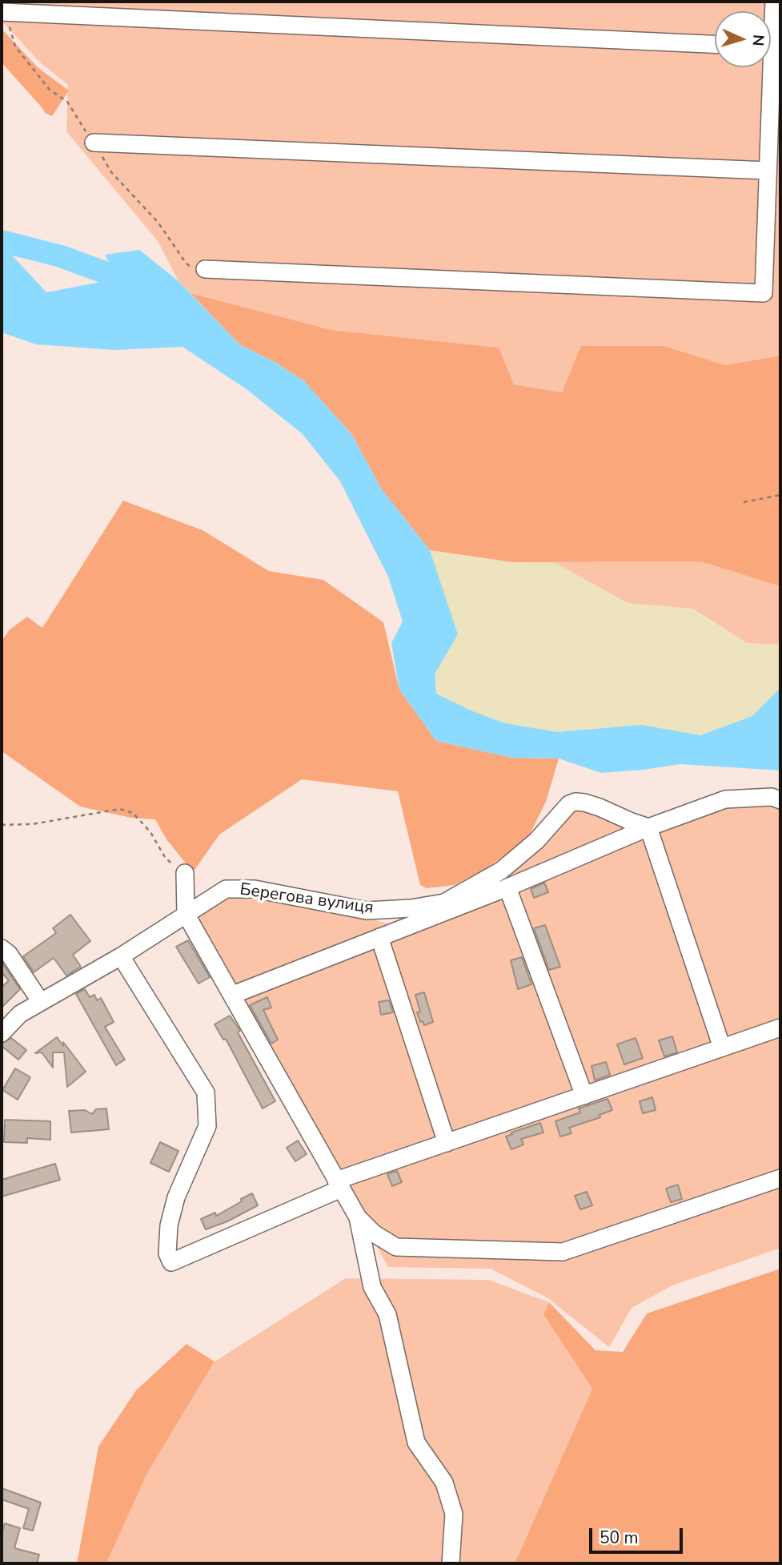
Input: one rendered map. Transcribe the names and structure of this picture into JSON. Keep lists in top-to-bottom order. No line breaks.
{"streets":{"street":["Берегова вулиця"]},"scale_bar":"50 m","north":"right"}
